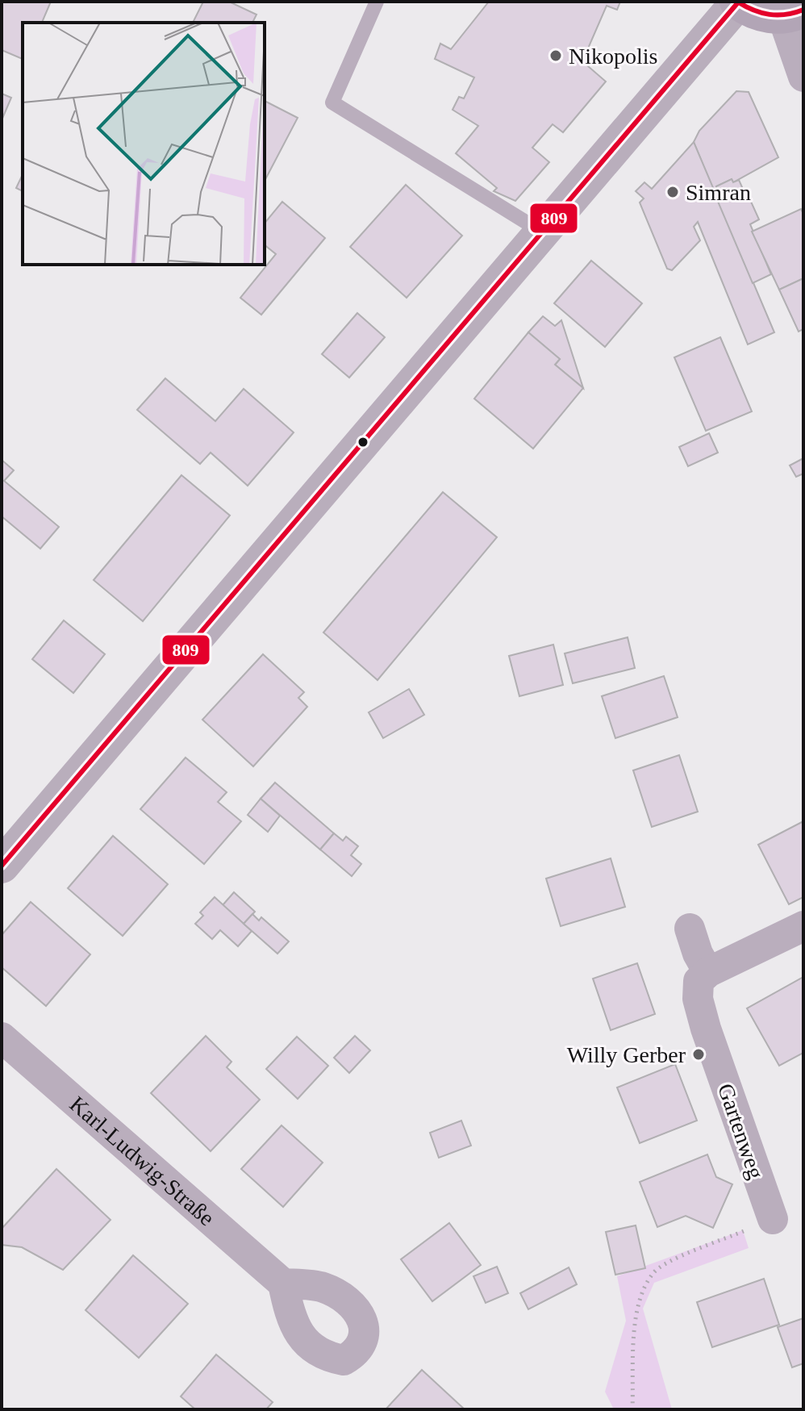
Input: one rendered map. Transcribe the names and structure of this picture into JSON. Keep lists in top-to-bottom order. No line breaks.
{"streets":{"street":["Gartenweg","Karl-Ludwig-Straße"]},"places":["Nikopolis","Simran","Willy Gerber"],"lines":["transit line 809"]}
